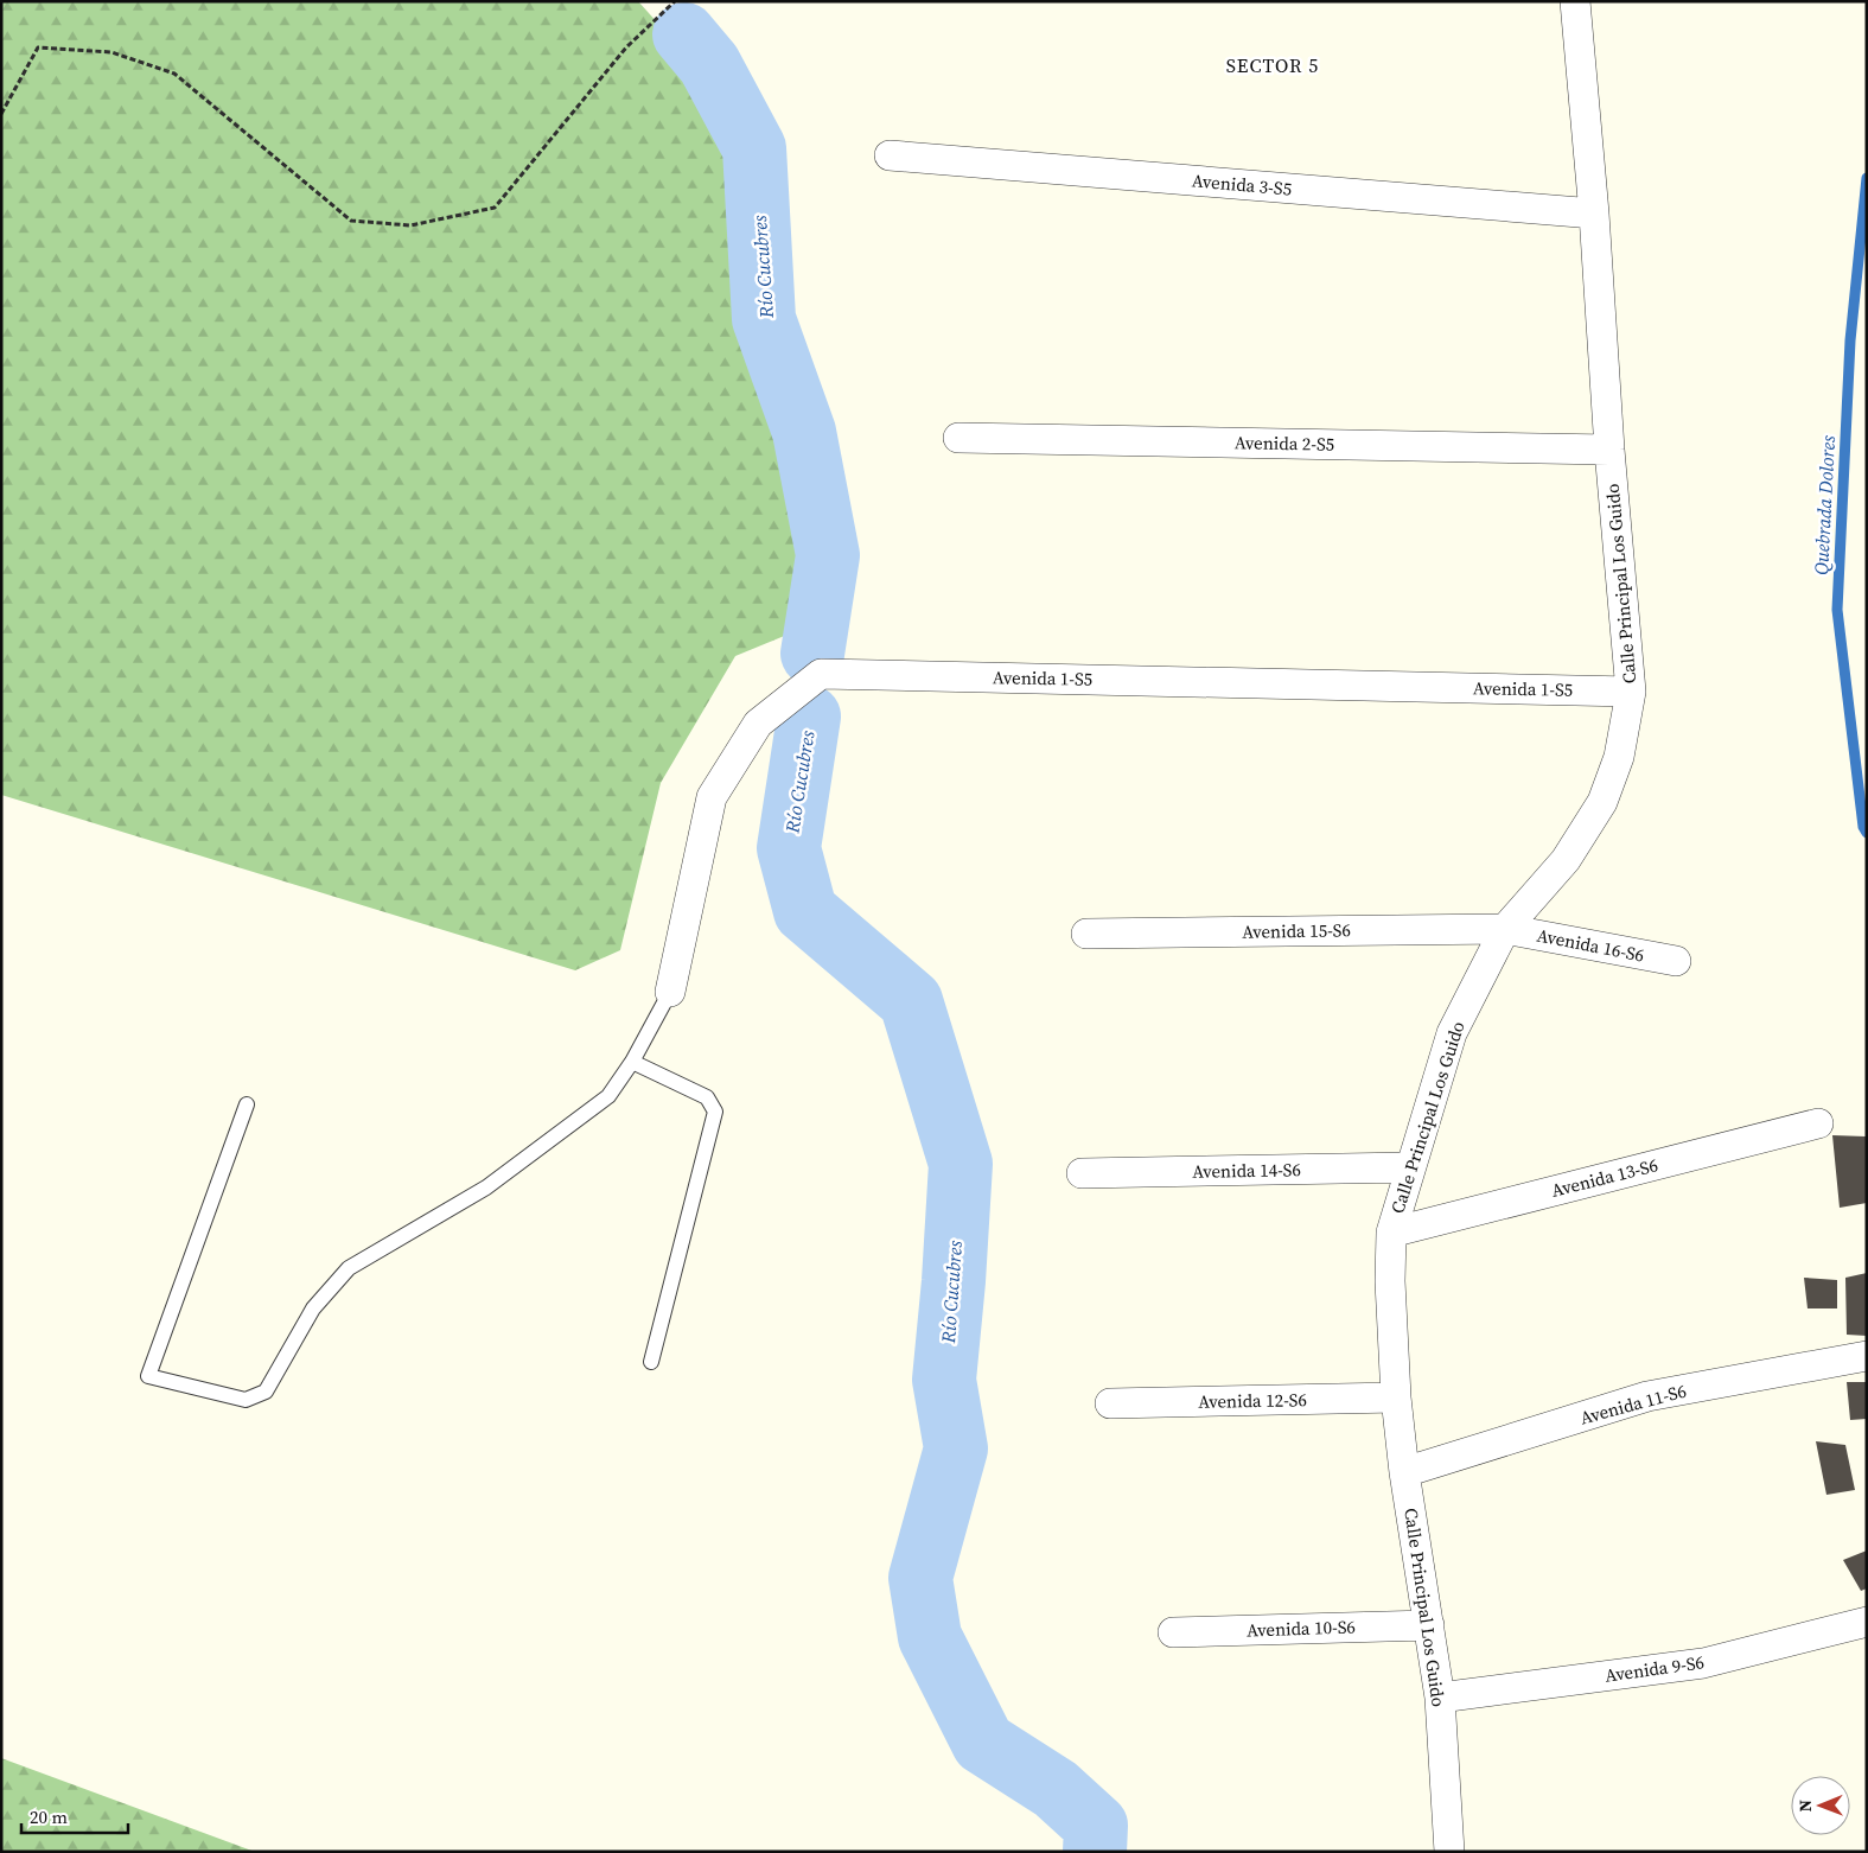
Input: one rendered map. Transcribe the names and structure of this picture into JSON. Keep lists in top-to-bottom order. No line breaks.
{"streets":{"street":["Avenida 3-S5","Avenida 2-S5","Calle Principal Los Guido","Avenida 1-S5","Avenida 15-S6","Avenida 16-S6","Avenida 14-S6","Avenida 13-S6","Avenida 12-S6","Avenida 11-S6","Avenida 10-S6","Avenida 9-S6"]},"crossings":[["Avenida 3-S5","Calle Principal Los Guido"],["Avenida 2-S5","Calle Principal Los Guido"],["Calle Principal Los Guido","Avenida 1-S5"],["Calle Principal Los Guido","Avenida 15-S6"],["Calle Principal Los Guido","Avenida 16-S6"],["Calle Principal Los Guido","Avenida 14-S6"],["Calle Principal Los Guido","Avenida 13-S6"],["Calle Principal Los Guido","Avenida 12-S6"],["Calle Principal Los Guido","Avenida 11-S6"],["Calle Principal Los Guido","Avenida 10-S6"],["Calle Principal Los Guido","Avenida 9-S6"],["Avenida 15-S6","Avenida 16-S6"]],"districts":["SECTOR 5"],"water":["Río Cucubres","Quebrada Dolores"],"scale_bar":"20 m","north":"left"}
